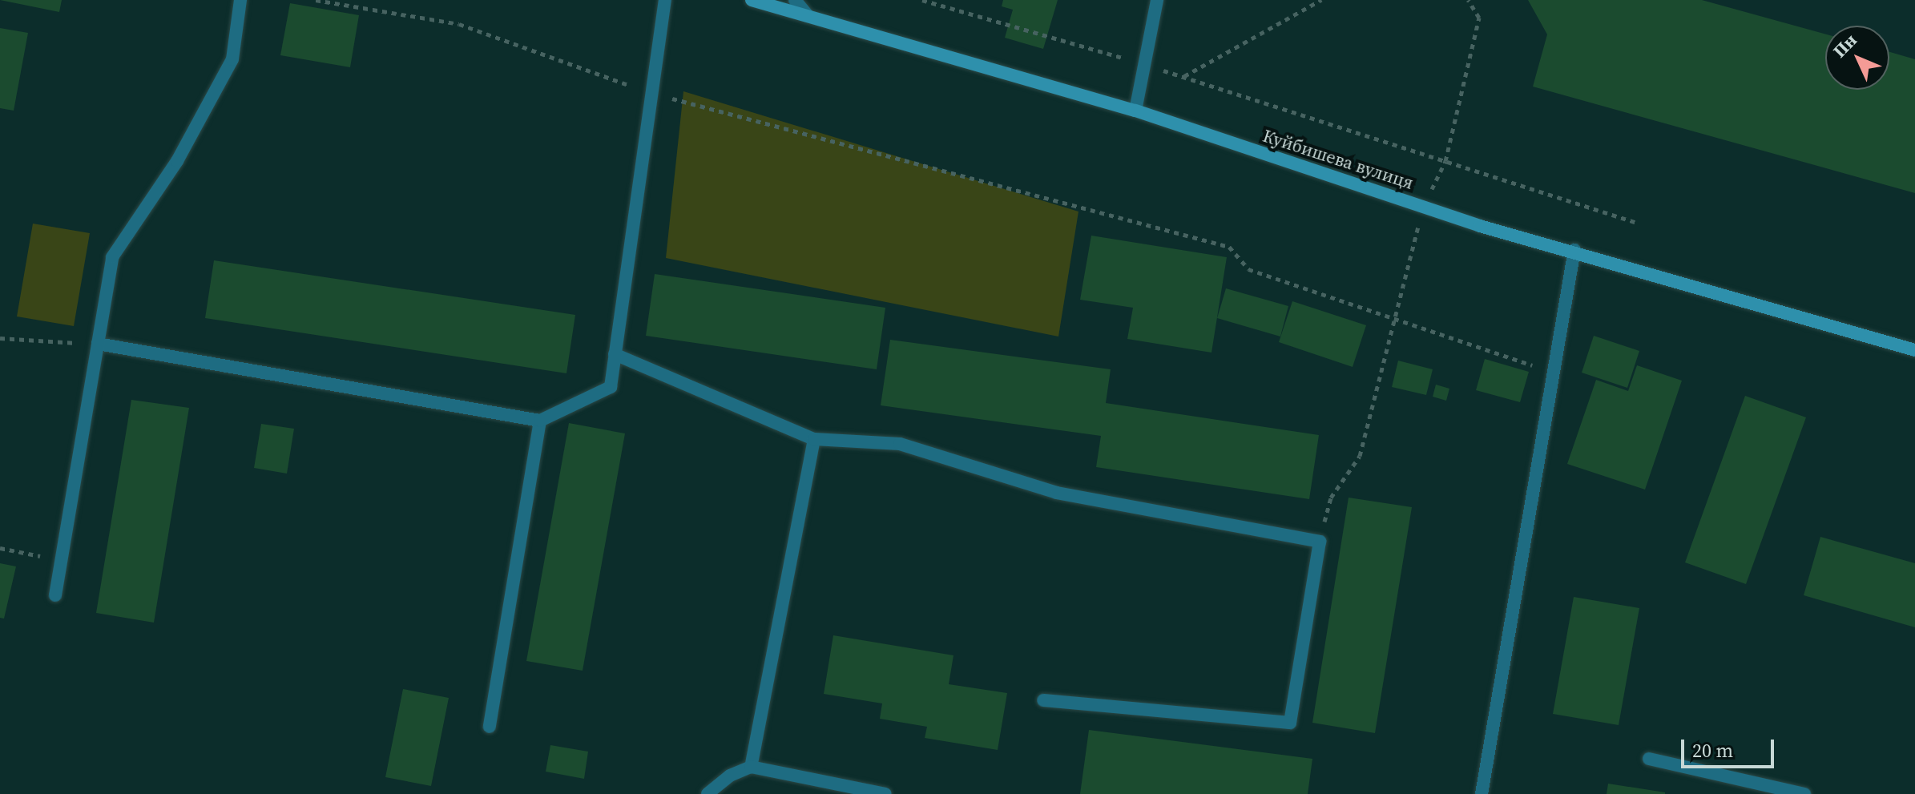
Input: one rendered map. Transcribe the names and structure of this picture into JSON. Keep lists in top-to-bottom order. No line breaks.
{"streets":{"main road":["Куйбишева вулиця"]},"scale_bar":"20 m","north":"top left"}
